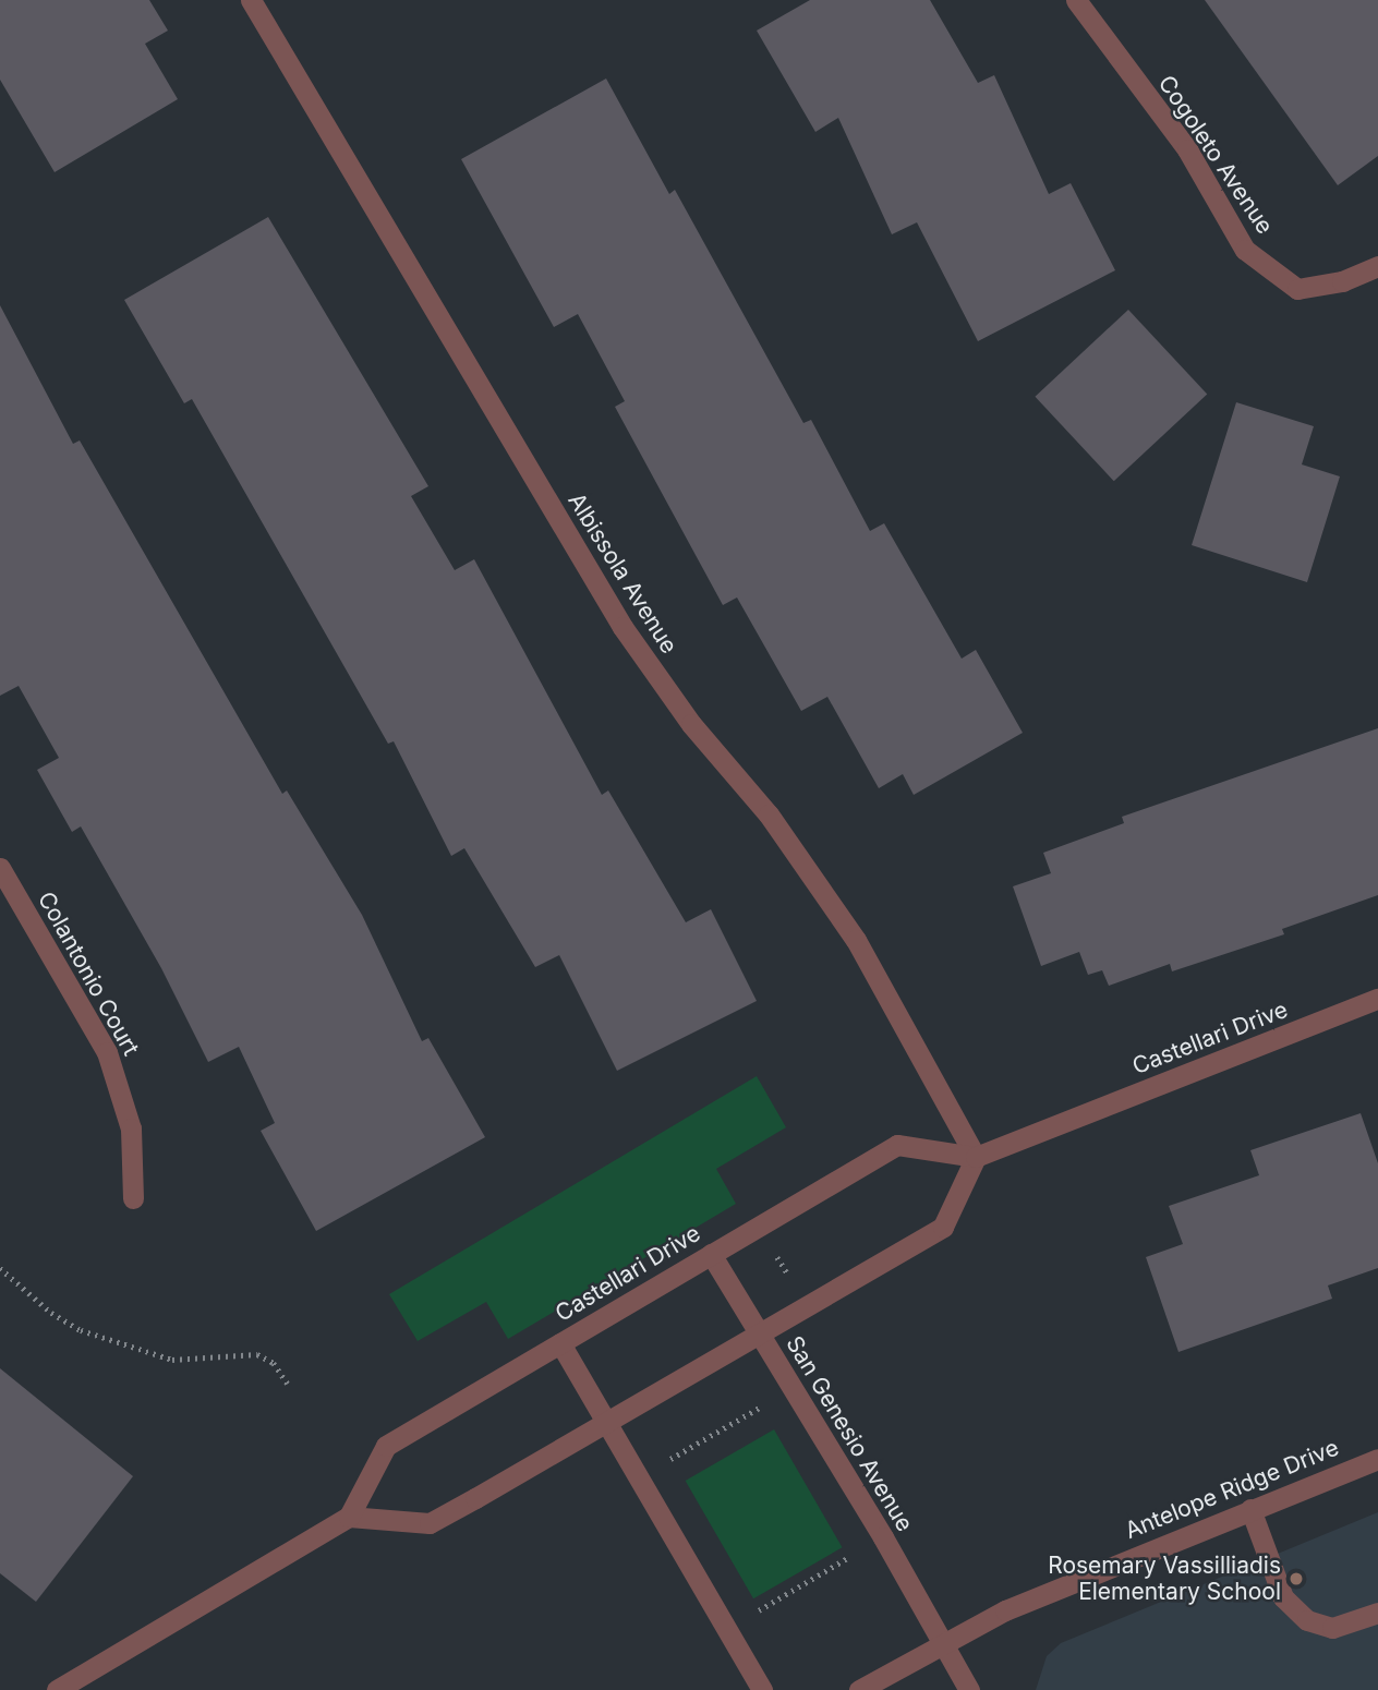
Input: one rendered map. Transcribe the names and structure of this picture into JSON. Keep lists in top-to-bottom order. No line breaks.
{"streets":{"street":["Cogoleto Avenue","Albissola Avenue","Colantonio Court","Castellari Drive","San Genesio Avenue","Antelope Ridge Drive"]},"crossings":[["Albissola Avenue","Castellari Drive"],["Castellari Drive","San Genesio Avenue"],["San Genesio Avenue","Antelope Ridge Drive"]],"places":["Rosemary Vassilliadis Elementary School"]}
